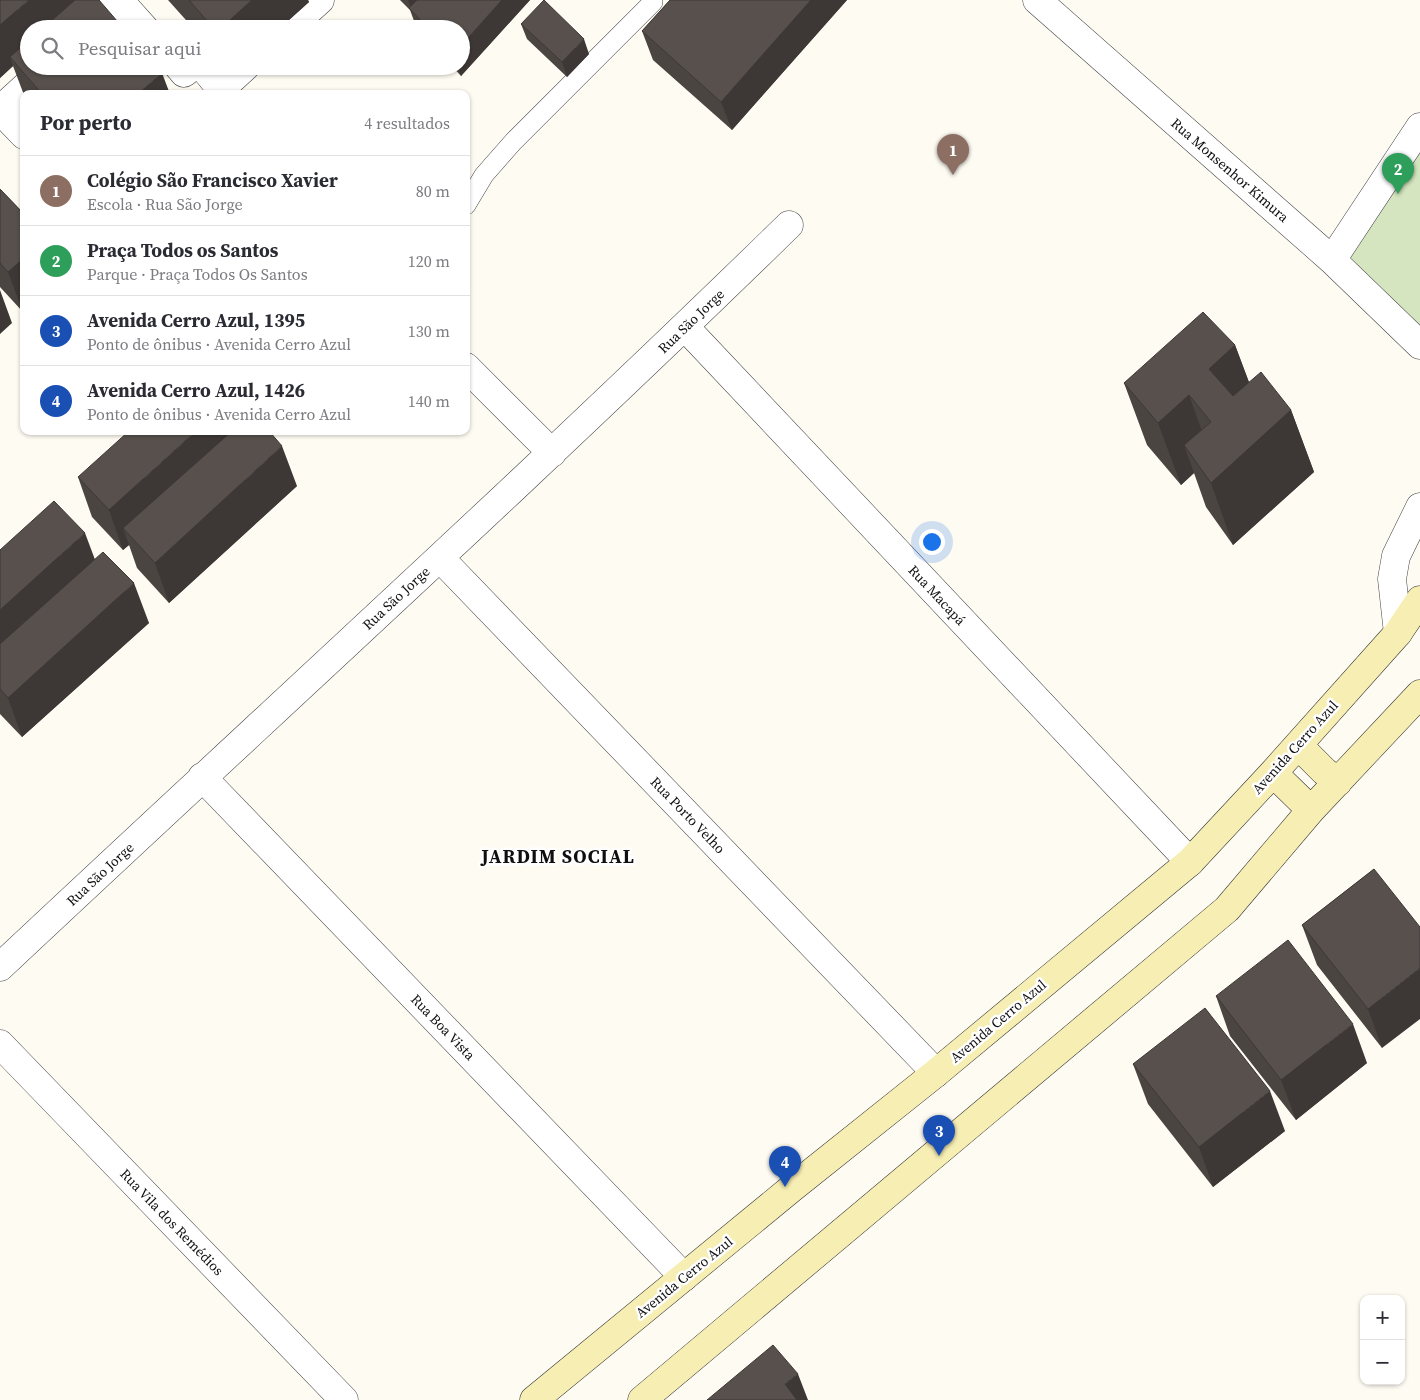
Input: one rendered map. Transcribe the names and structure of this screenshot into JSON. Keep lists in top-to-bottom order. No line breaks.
{"streets":{"main road":["Avenida Cerro Azul"],"street":["Rua Monsenhor Kimura","Rua São Jorge","Rua Macapá","Rua Porto Velho","Rua Boa Vista","Rua Vila dos Remédios"]},"crossings":[["Rua São Jorge","Rua Macapá"],["Rua São Jorge","Rua Porto Velho"],["Rua São Jorge","Rua Boa Vista"],["Rua Macapá","Avenida Cerro Azul"],["Avenida Cerro Azul","Rua Porto Velho"],["Avenida Cerro Azul","Rua Boa Vista"]],"districts":["JARDIM SOCIAL"],"page":{"search":"Pesquisar aqui","heading":["Por perto","4 resultados"],"pins":["1","2","3","4"],"list":[{"mark":"1","name":"Colégio São Francisco Xavier","note":"Escola · Rua São Jorge","value":"80 m"},{"mark":"2","name":"Praça Todos os Santos","note":"Parque · Praça Todos Os Santos","value":"120 m"},{"mark":"3","name":"Avenida Cerro Azul, 1395","note":"Ponto de ônibus · Avenida Cerro Azul","value":"130 m"},{"mark":"4","name":"Avenida Cerro Azul, 1426","note":"Ponto de ônibus · Avenida Cerro Azul","value":"140 m"}],"map_buttons":["+","−"]}}
